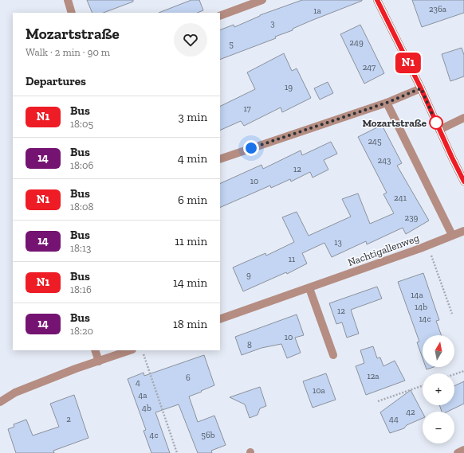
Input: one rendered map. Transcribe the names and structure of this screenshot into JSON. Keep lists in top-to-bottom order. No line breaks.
{"streets":{"street":["Nachtigallenweg"]},"places":["Mozartstraße"],"lines":["bus line N1"],"house_numbers":["236a","1a","3","249","5","247","19","17","245","243","12","10","241","239","13","11","9","14a","14b","12","14c","10","8","12a","6","4","10a","4a","4b","42","2","44","4c","56b"],"north":"top","page":{"on_map":"N1","heading":[["Mozartstraße","Walk · 2 min · 90 m"],"Departures"],"list":[{"mark":"N1","name":"Bus","note":"18:05","value":"3 min"},{"mark":"14","name":"Bus","note":"18:06","value":"4 min"},{"mark":"N1","name":"Bus","note":"18:08","value":"6 min"},{"mark":"14","name":"Bus","note":"18:13","value":"11 min"},{"mark":"N1","name":"Bus","note":"18:16","value":"14 min"},{"mark":"14","name":"Bus","note":"18:20","value":"18 min"}],"map_buttons":["+","−"]}}
